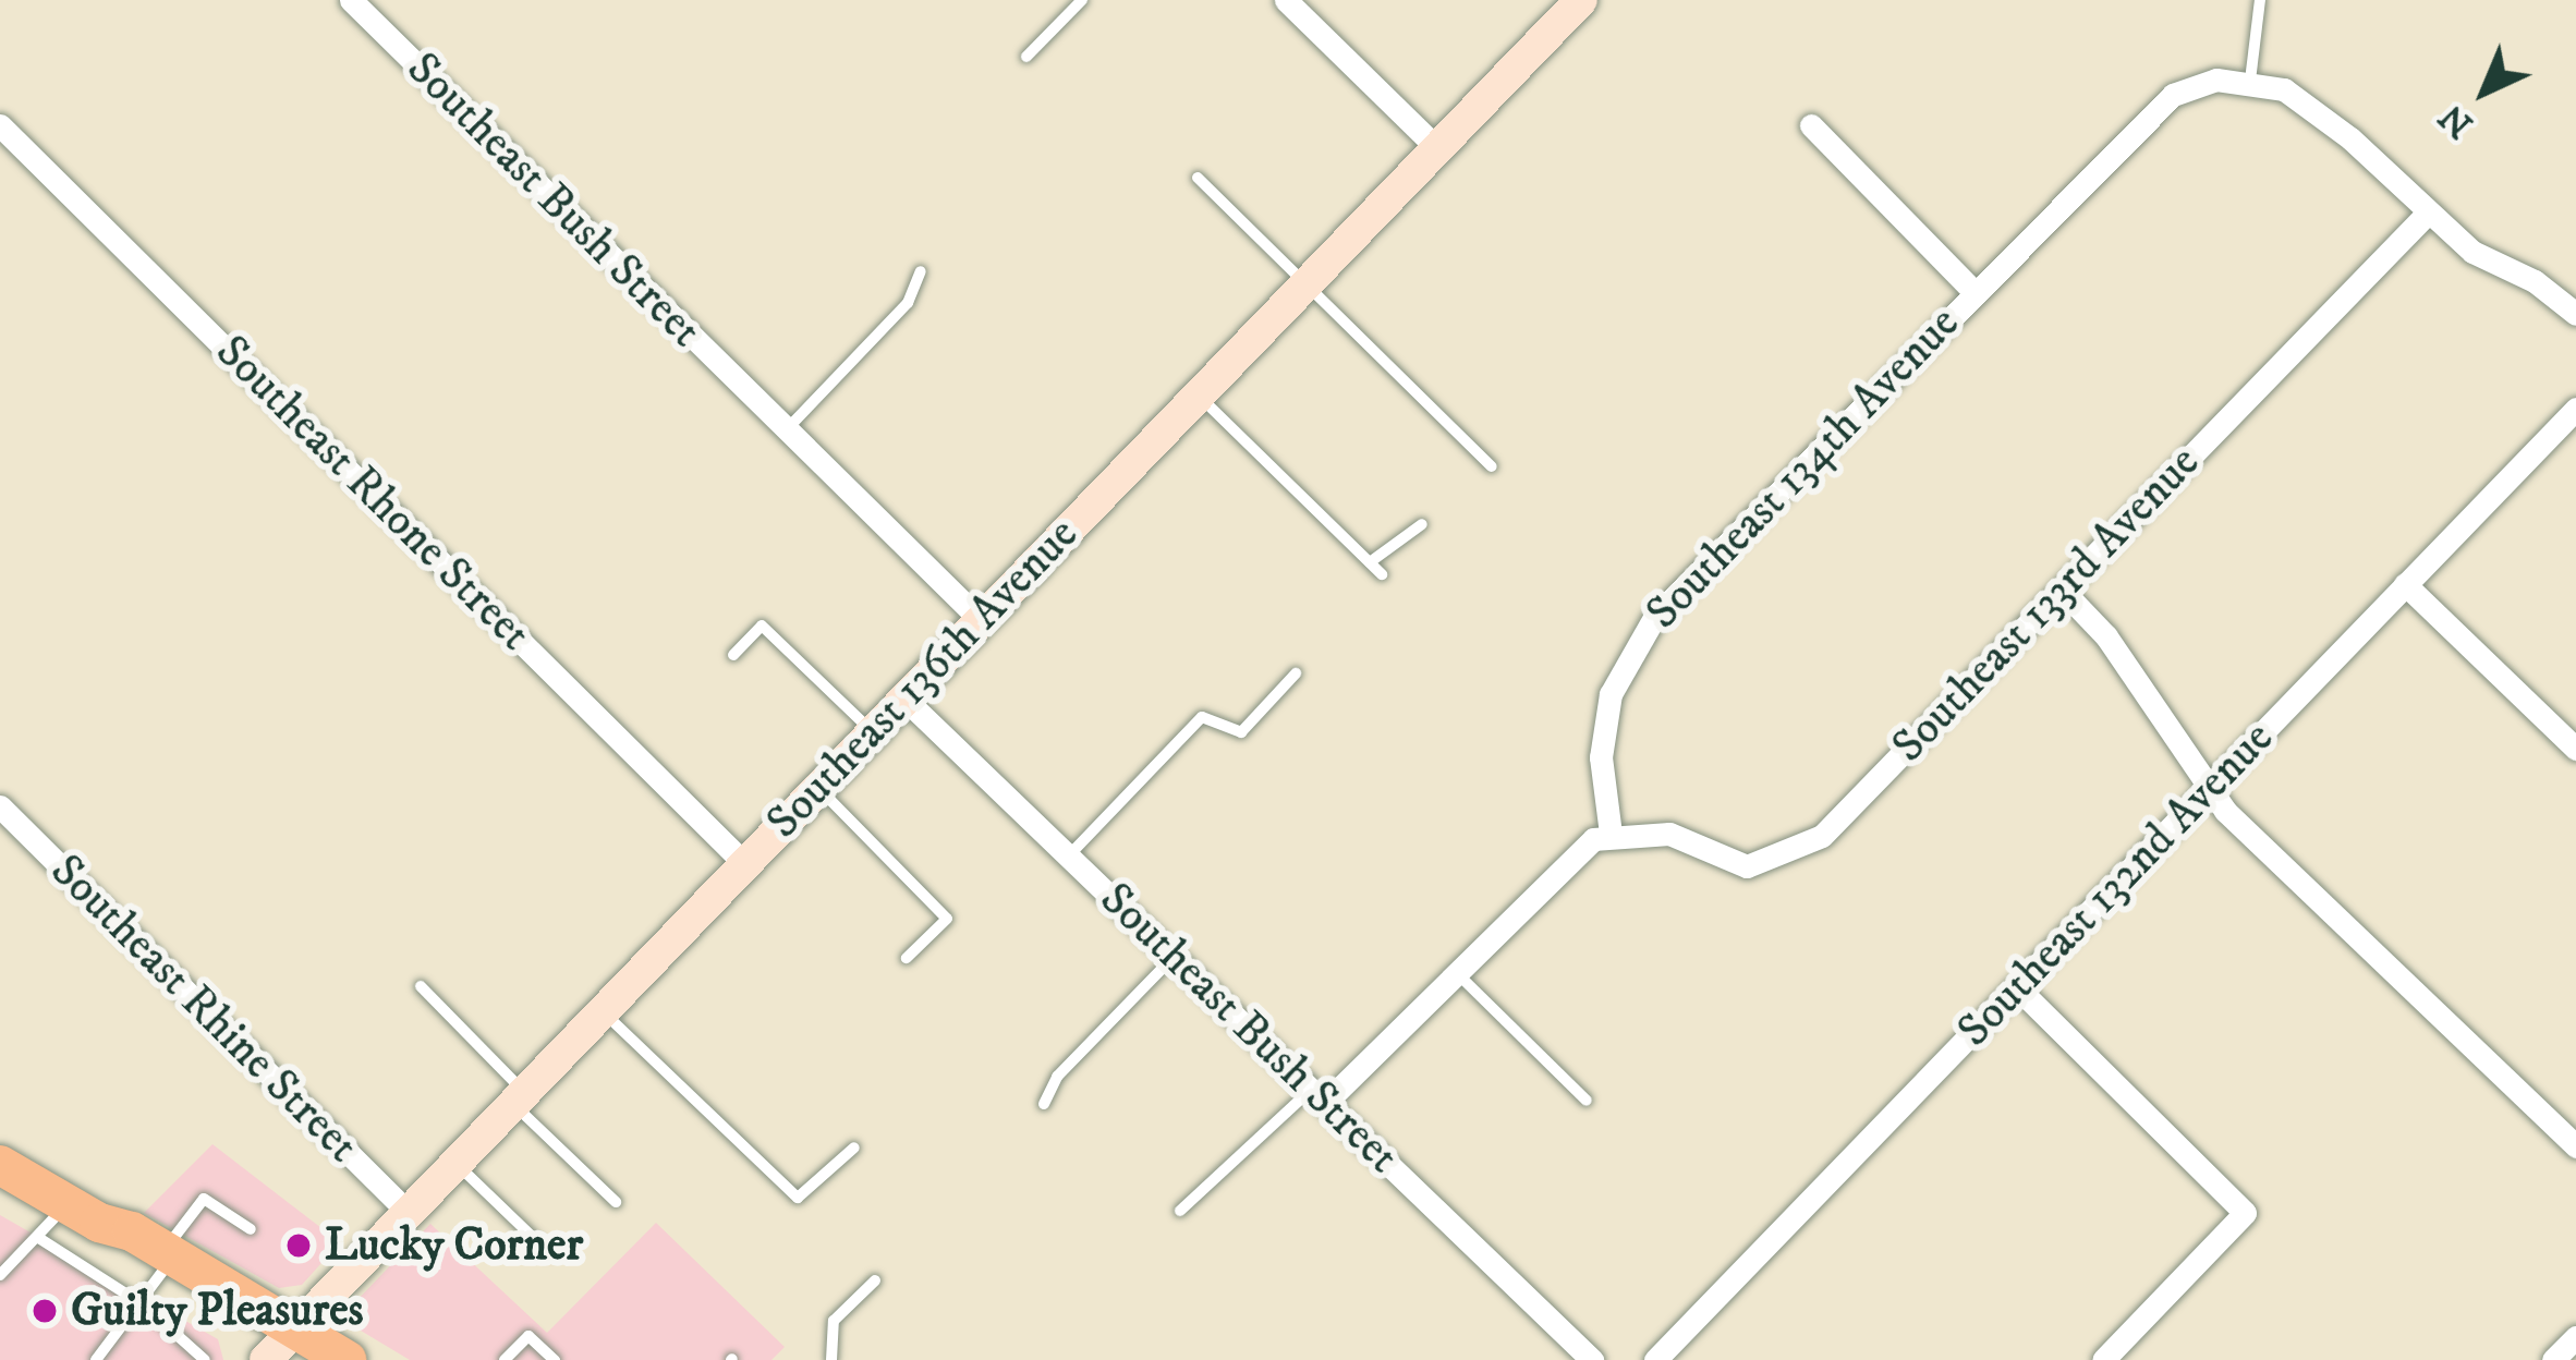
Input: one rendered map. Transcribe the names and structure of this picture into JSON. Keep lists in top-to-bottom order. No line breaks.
{"streets":{"street":["Southeast Bush Street","Southeast 134th Avenue","Southeast Rhone Street","Southeast 133rd Avenue","Southeast 136th Avenue","Southeast 132nd Avenue","Southeast Rhine Street"]},"crossings":[["Southeast Bush Street","Southeast 136th Avenue"],["Southeast 134th Avenue","Southeast 133rd Avenue"],["Southeast Rhone Street","Southeast 136th Avenue"],["Southeast 136th Avenue","Southeast Rhine Street"]],"places":["Lucky Corner","Guilty Pleasures"],"north":"bottom left"}
